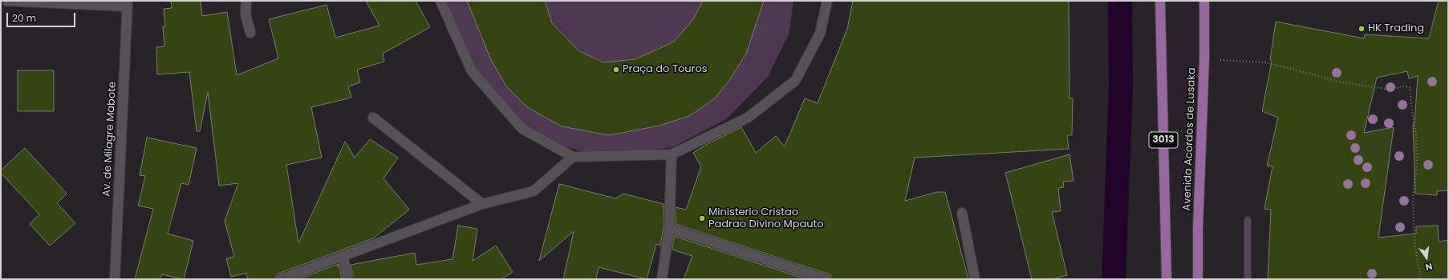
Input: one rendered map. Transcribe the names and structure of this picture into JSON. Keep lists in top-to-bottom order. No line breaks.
{"streets":{"main road":["Avenida Acordos de Lusaka","3013"],"street":["Av. de Milagre Mabote"]},"places":["HK Trading","Praça do Touros","Ministerio Cristao Padrao Divino Mpauto"],"scale_bar":"20 m","north":"bottom"}
